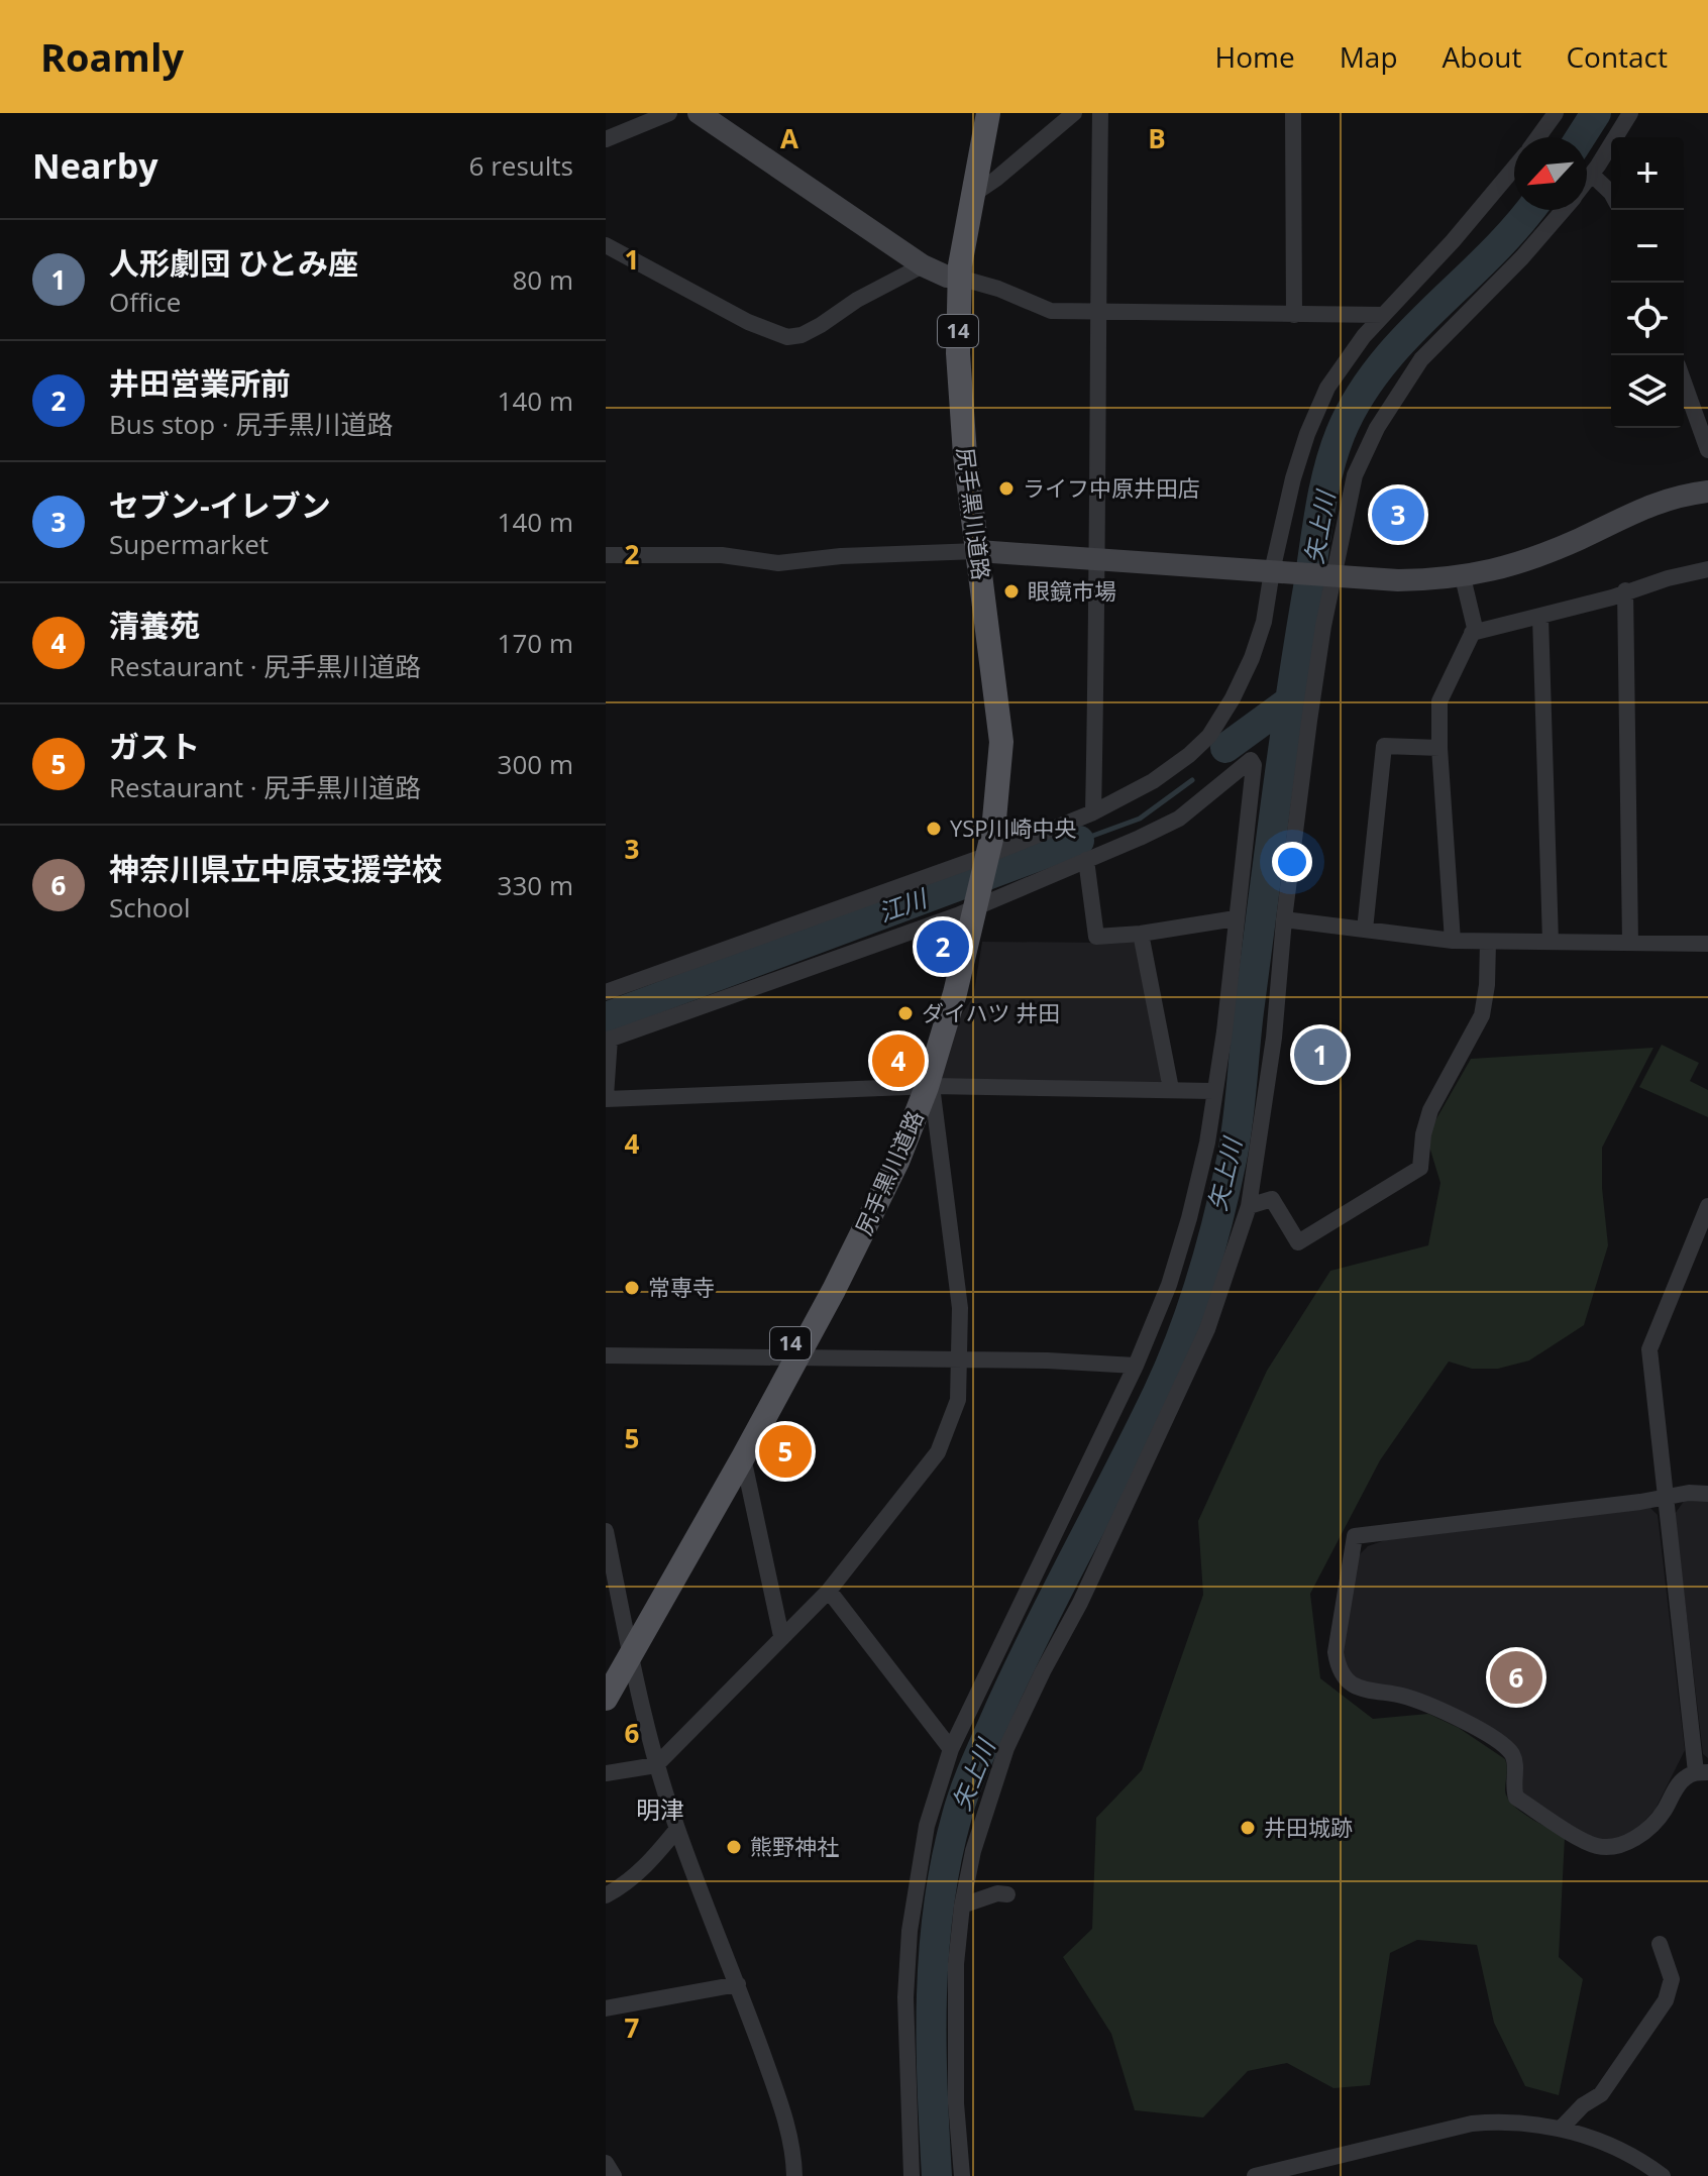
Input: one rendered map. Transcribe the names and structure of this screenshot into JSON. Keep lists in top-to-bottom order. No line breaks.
{"streets":{"main road":["14","尻手黒川道路"]},"districts":["明津"],"water":["矢上川","江川"],"places":["ライフ中原井田店","眼鏡市場","YSP川崎中央","ダイハツ 井田","常専寺","井田城跡","熊野神社"],"north":"bottom left","page":{"header":"Roamly","nav":["Home","Map","About","Contact"],"heading":["Nearby","6 results"],"map_buttons":["+","−"],"list":[{"mark":"1","name":"人形劇団 ひとみ座","note":"Office","value":"80 m"},{"mark":"2","name":"井田営業所前","note":"Bus stop · 尻手黒川道路","value":"140 m"},{"mark":"3","name":"セブン-イレブン","note":"Supermarket","value":"140 m"},{"mark":"4","name":"清養苑","note":"Restaurant · 尻手黒川道路","value":"170 m"},{"mark":"5","name":"ガスト","note":"Restaurant · 尻手黒川道路","value":"300 m"},{"mark":"6","name":"神奈川県立中原支援学校","note":"School","value":"330 m"}],"pins":["3","2","1","4","5","6"]},"grid":{"columns":["A","B"],"rows":["1","2","3","4","5","6","7"]}}
